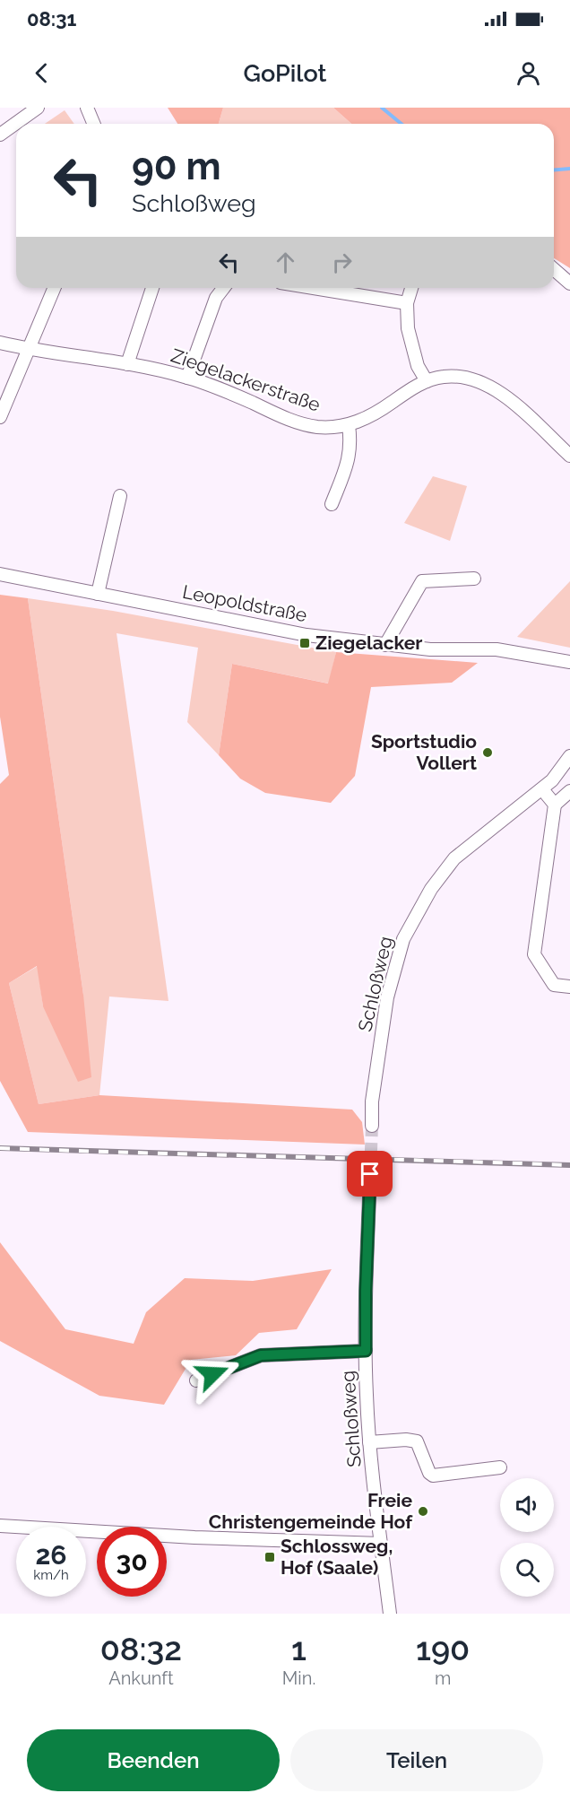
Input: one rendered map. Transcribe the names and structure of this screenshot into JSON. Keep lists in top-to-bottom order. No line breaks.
{"streets":{"street":["Ziegelackerstraße","Leopoldstraße","Schloßweg"]},"places":{"transit":["Ziegelacker","Schlossweg, Hof (Saale)"],"other":["Sportstudio Vollert","Freie Christengemeinde Hof"]},"page":{"status":"08:31","header":"GoPilot","turn":["90 m","Schloßweg"],"speed":"26 km/h","limit":"30","eta":["08:32","Ankunft","1","Min.","190","m"],"buttons":["Beenden","Teilen"]}}
